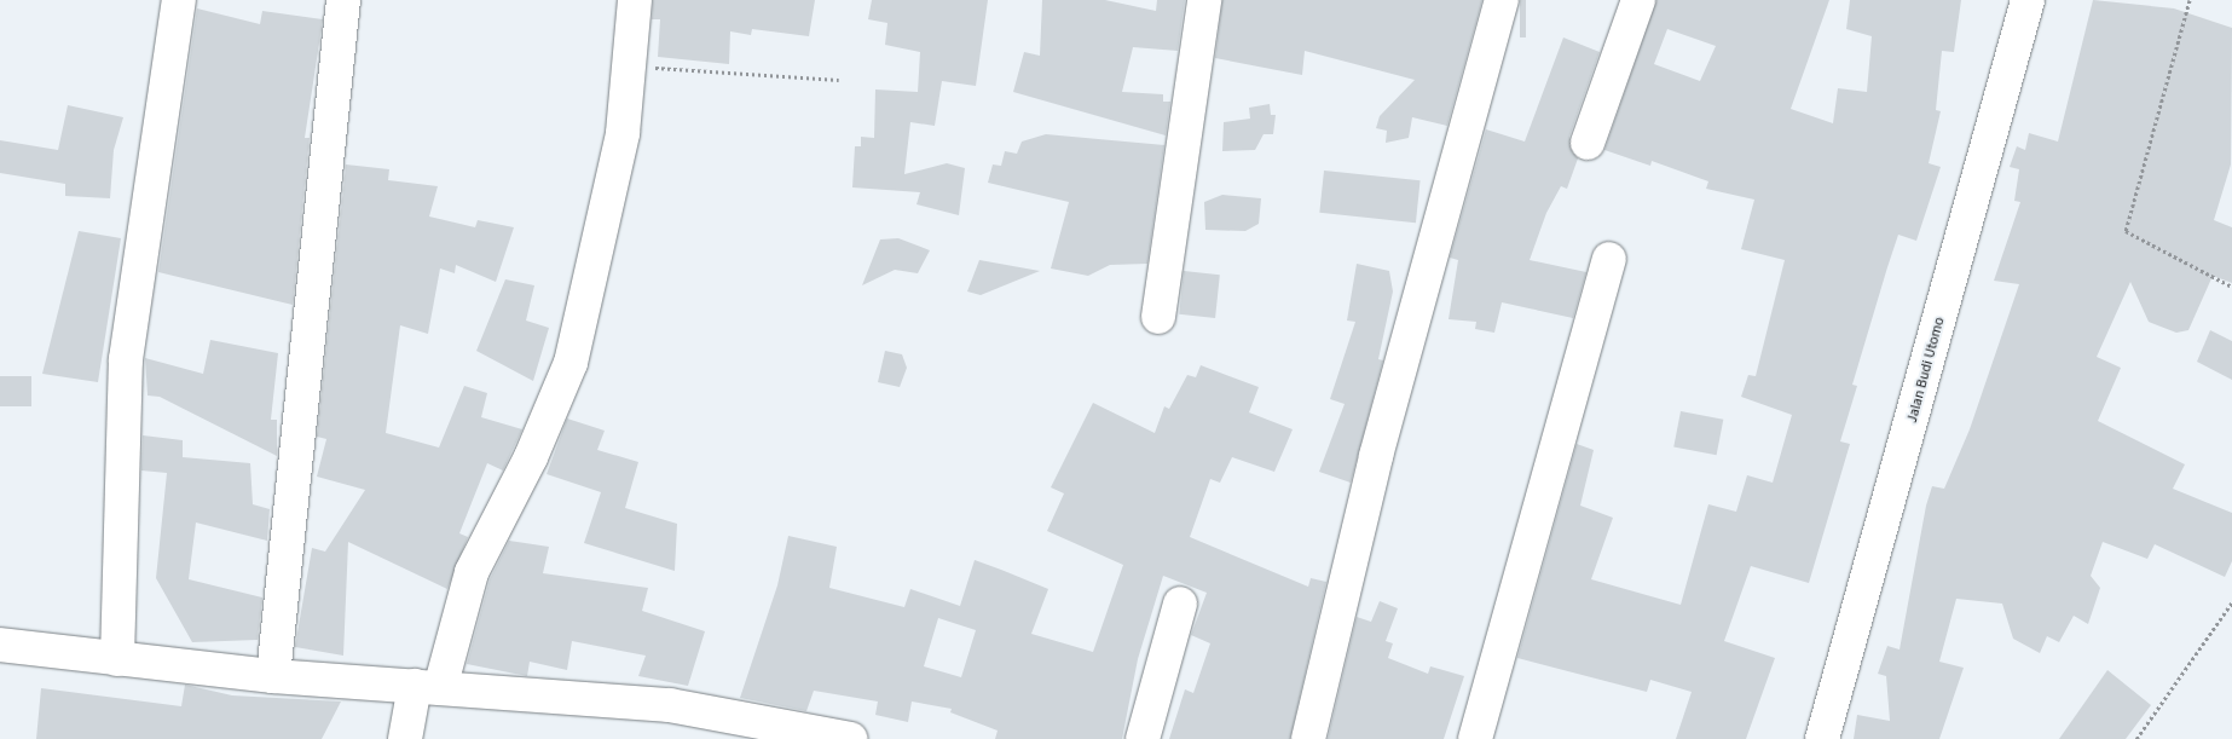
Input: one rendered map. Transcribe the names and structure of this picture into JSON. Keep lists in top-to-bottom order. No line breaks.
{"streets":{"street":["Jalan Budi Utomo"]}}
